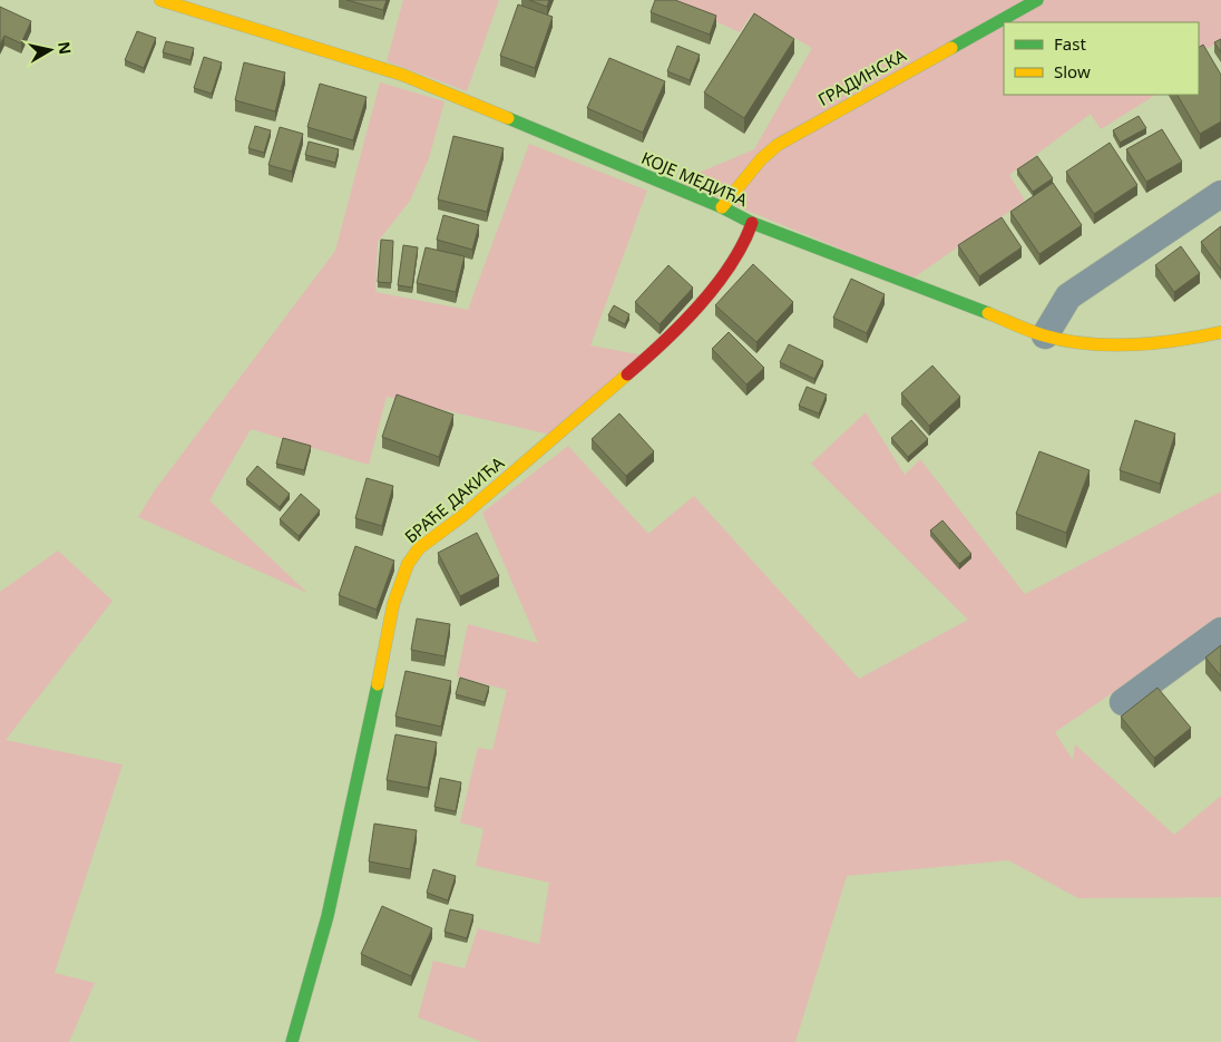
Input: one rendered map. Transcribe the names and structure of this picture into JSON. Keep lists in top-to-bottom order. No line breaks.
{"streets":{"street":["ГРАДИНСКА","КОЈЕ МЕДИЋА","БРАЋЕ ДАКИЋА"]},"crossings":[["ГРАДИНСКА","КОЈЕ МЕДИЋА"],["КОЈЕ МЕДИЋА","БРАЋЕ ДАКИЋА"]],"legend":["Fast","Slow"],"north":"right"}
